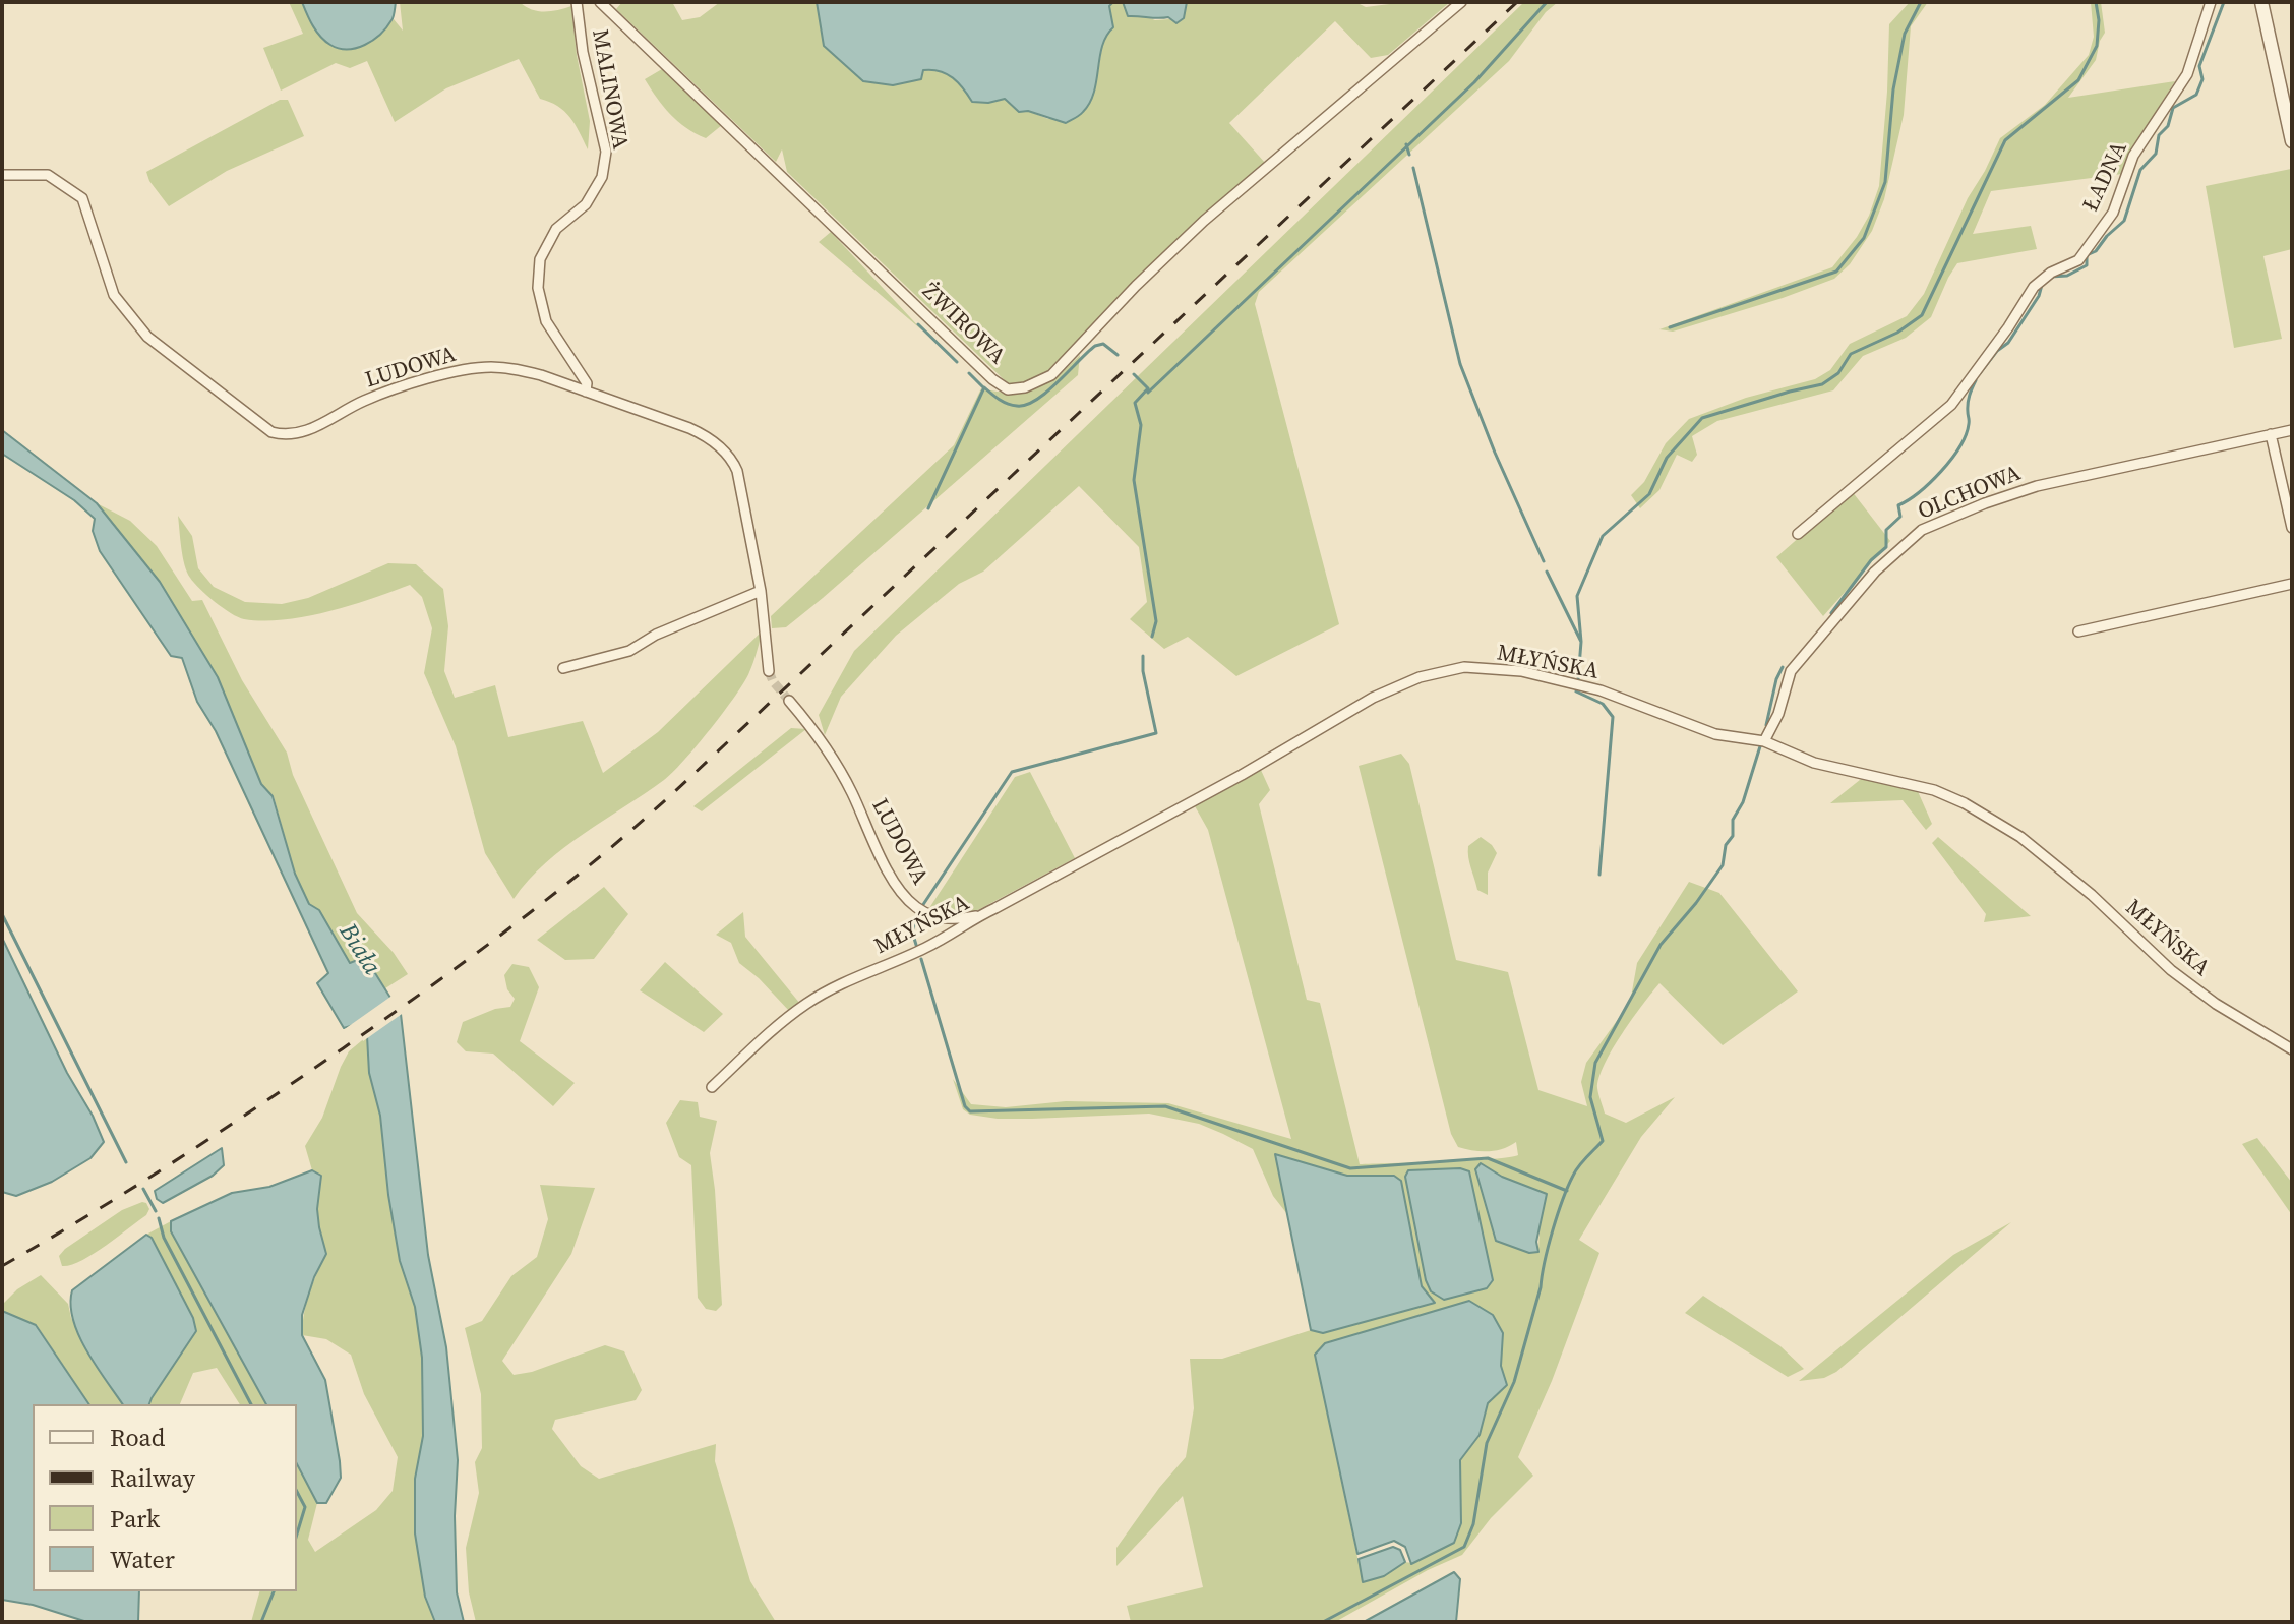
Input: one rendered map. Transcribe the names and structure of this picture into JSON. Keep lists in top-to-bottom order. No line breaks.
{"streets":{"street":["MALINOWA","ŁADNA","ŻWIROWA","LUDOWA","OLCHOWA","MŁYŃSKA"]},"crossings":[["MALINOWA","LUDOWA"],["LUDOWA","MŁYŃSKA"],["OLCHOWA","MŁYŃSKA"]],"water":["Biała"],"legend":["Road","Railway","Park","Water"]}
